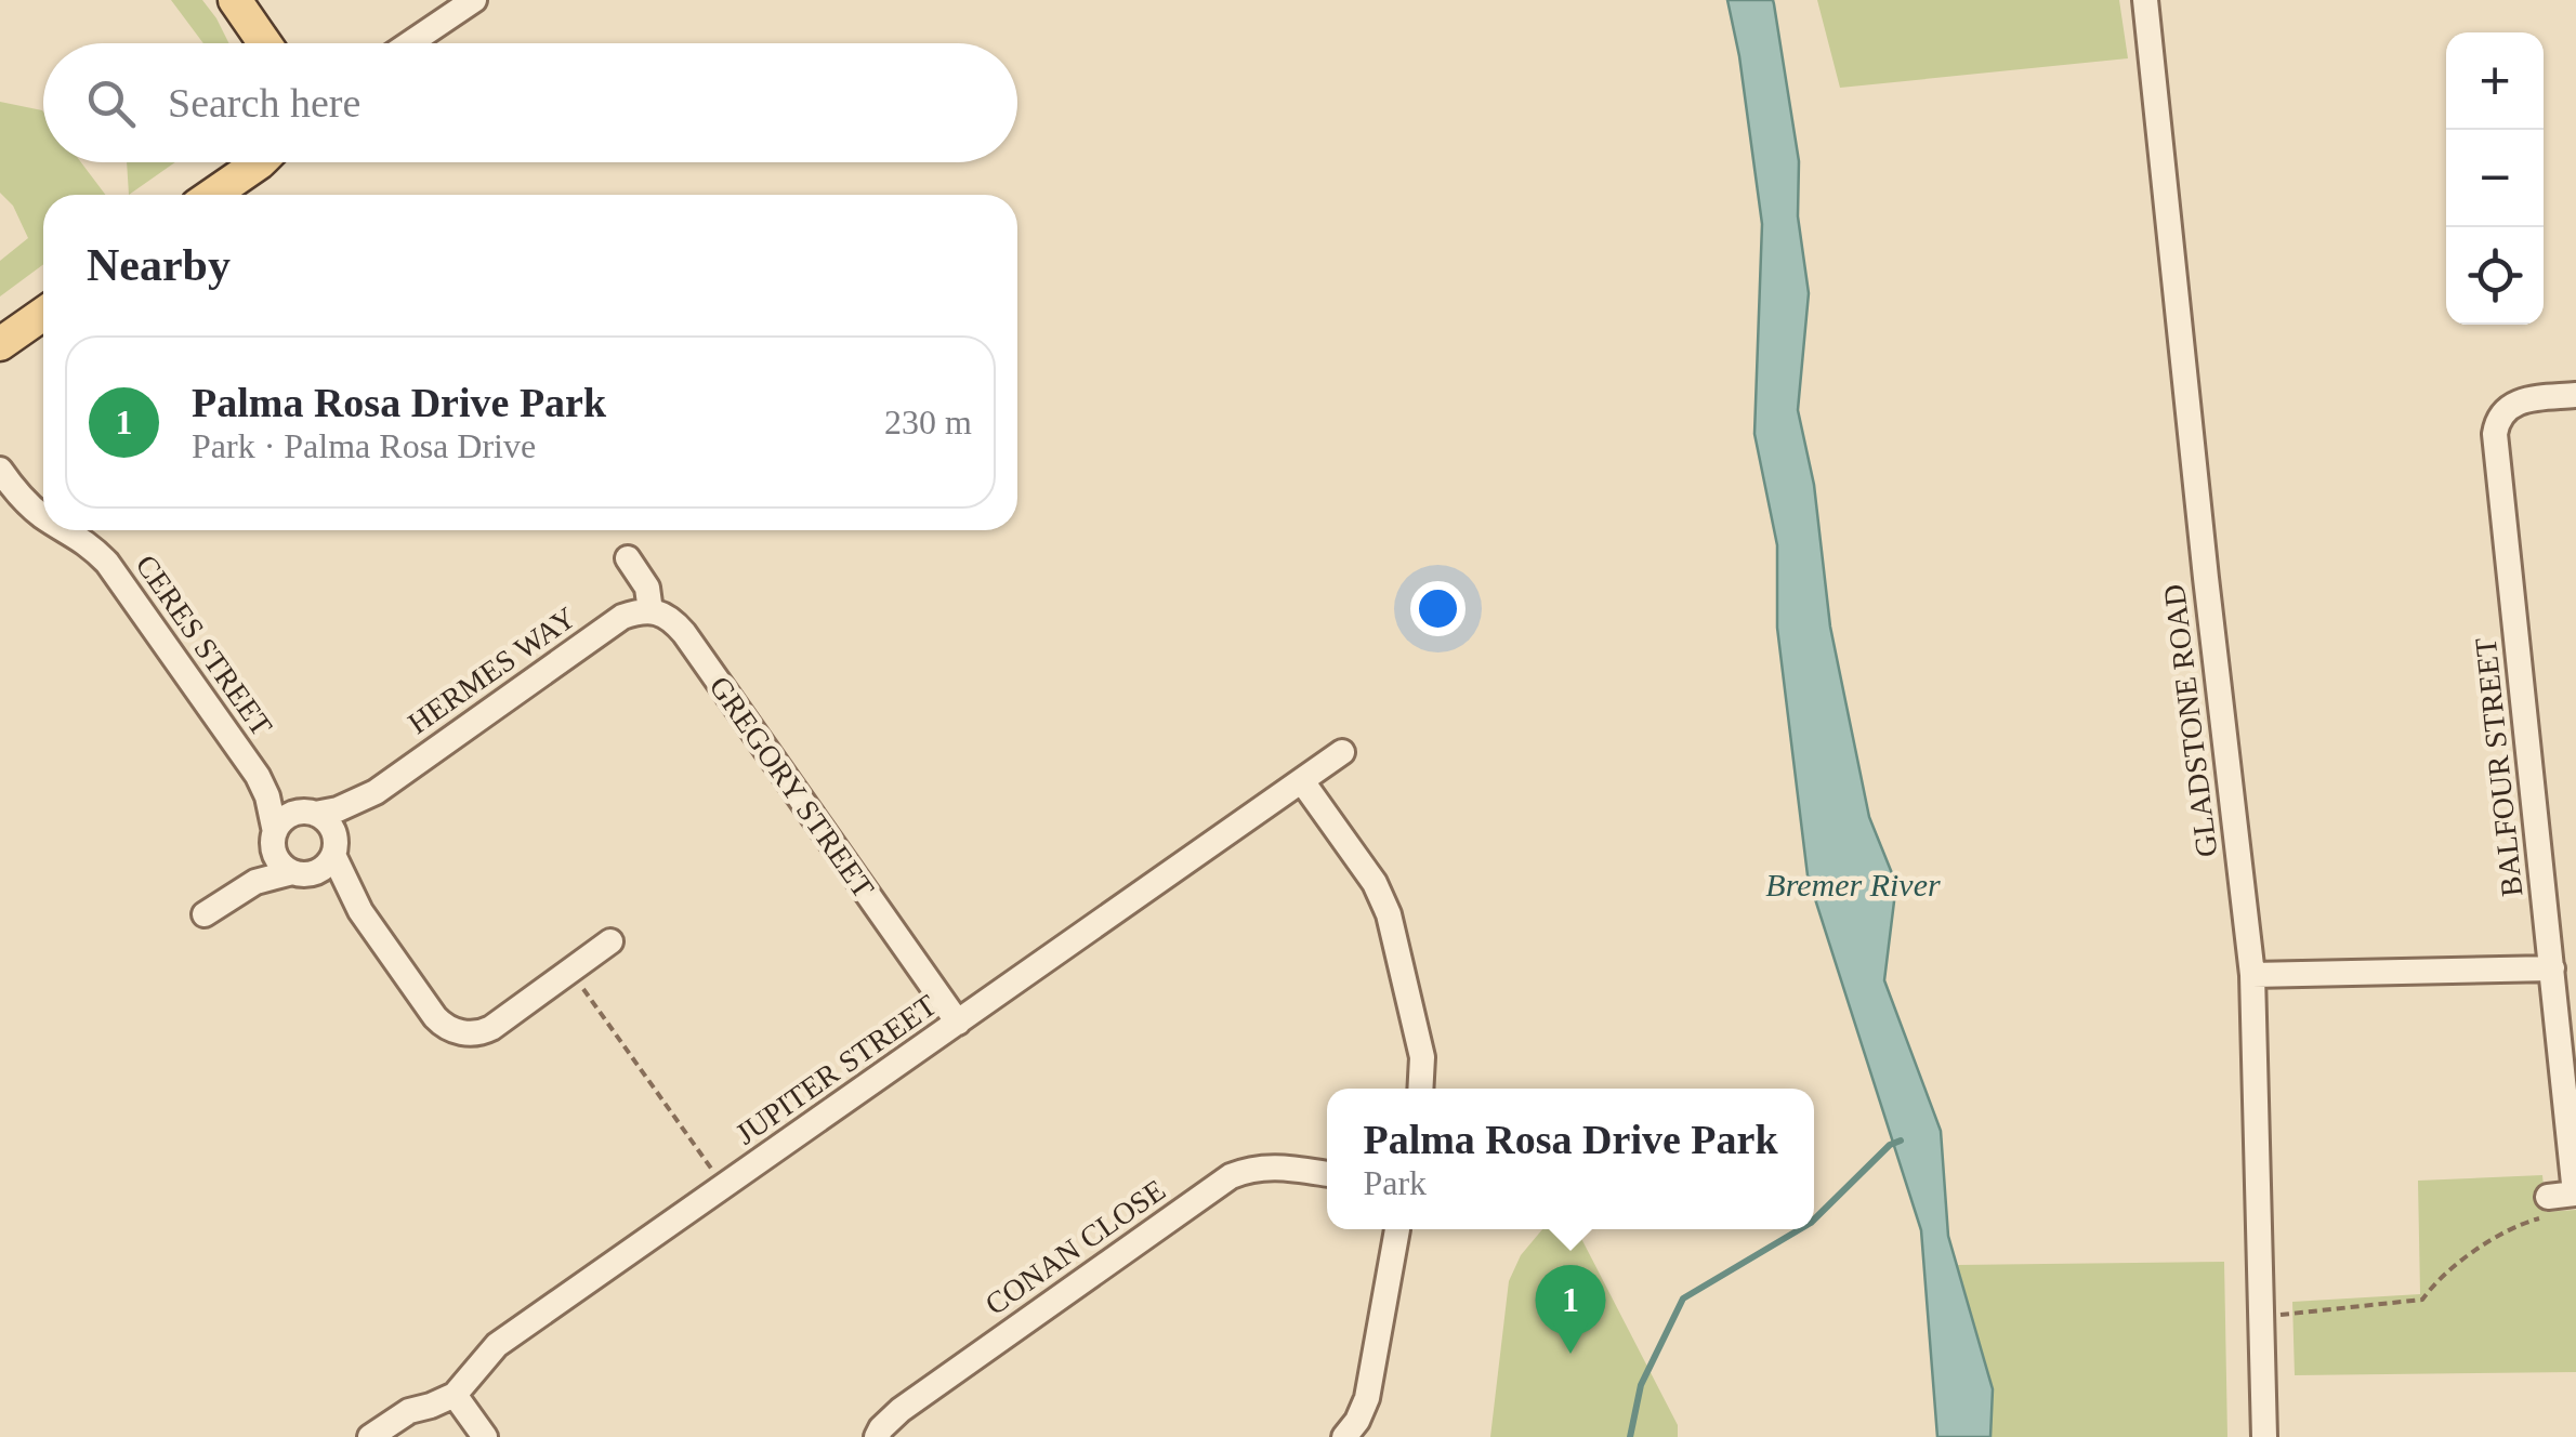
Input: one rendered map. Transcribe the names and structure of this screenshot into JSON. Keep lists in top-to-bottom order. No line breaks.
{"streets":{"street":["CERES STREET","HERMES WAY","GLADSTONE ROAD","BALFOUR STREET","GREGORY STREET","JUPITER STREET","CONAN CLOSE"]},"crossings":[["CERES STREET","HERMES WAY"],["HERMES WAY","GREGORY STREET"],["GREGORY STREET","JUPITER STREET"]],"water":["Bremer River"],"page":{"map_buttons":["+","−"],"search":"Search here","heading":"Nearby","list":[{"mark":"1","name":"Palma Rosa Drive Park","note":"Park · Palma Rosa Drive","value":"230 m"}],"popup":["Palma Rosa Drive Park","Park"],"pins":"1"}}
